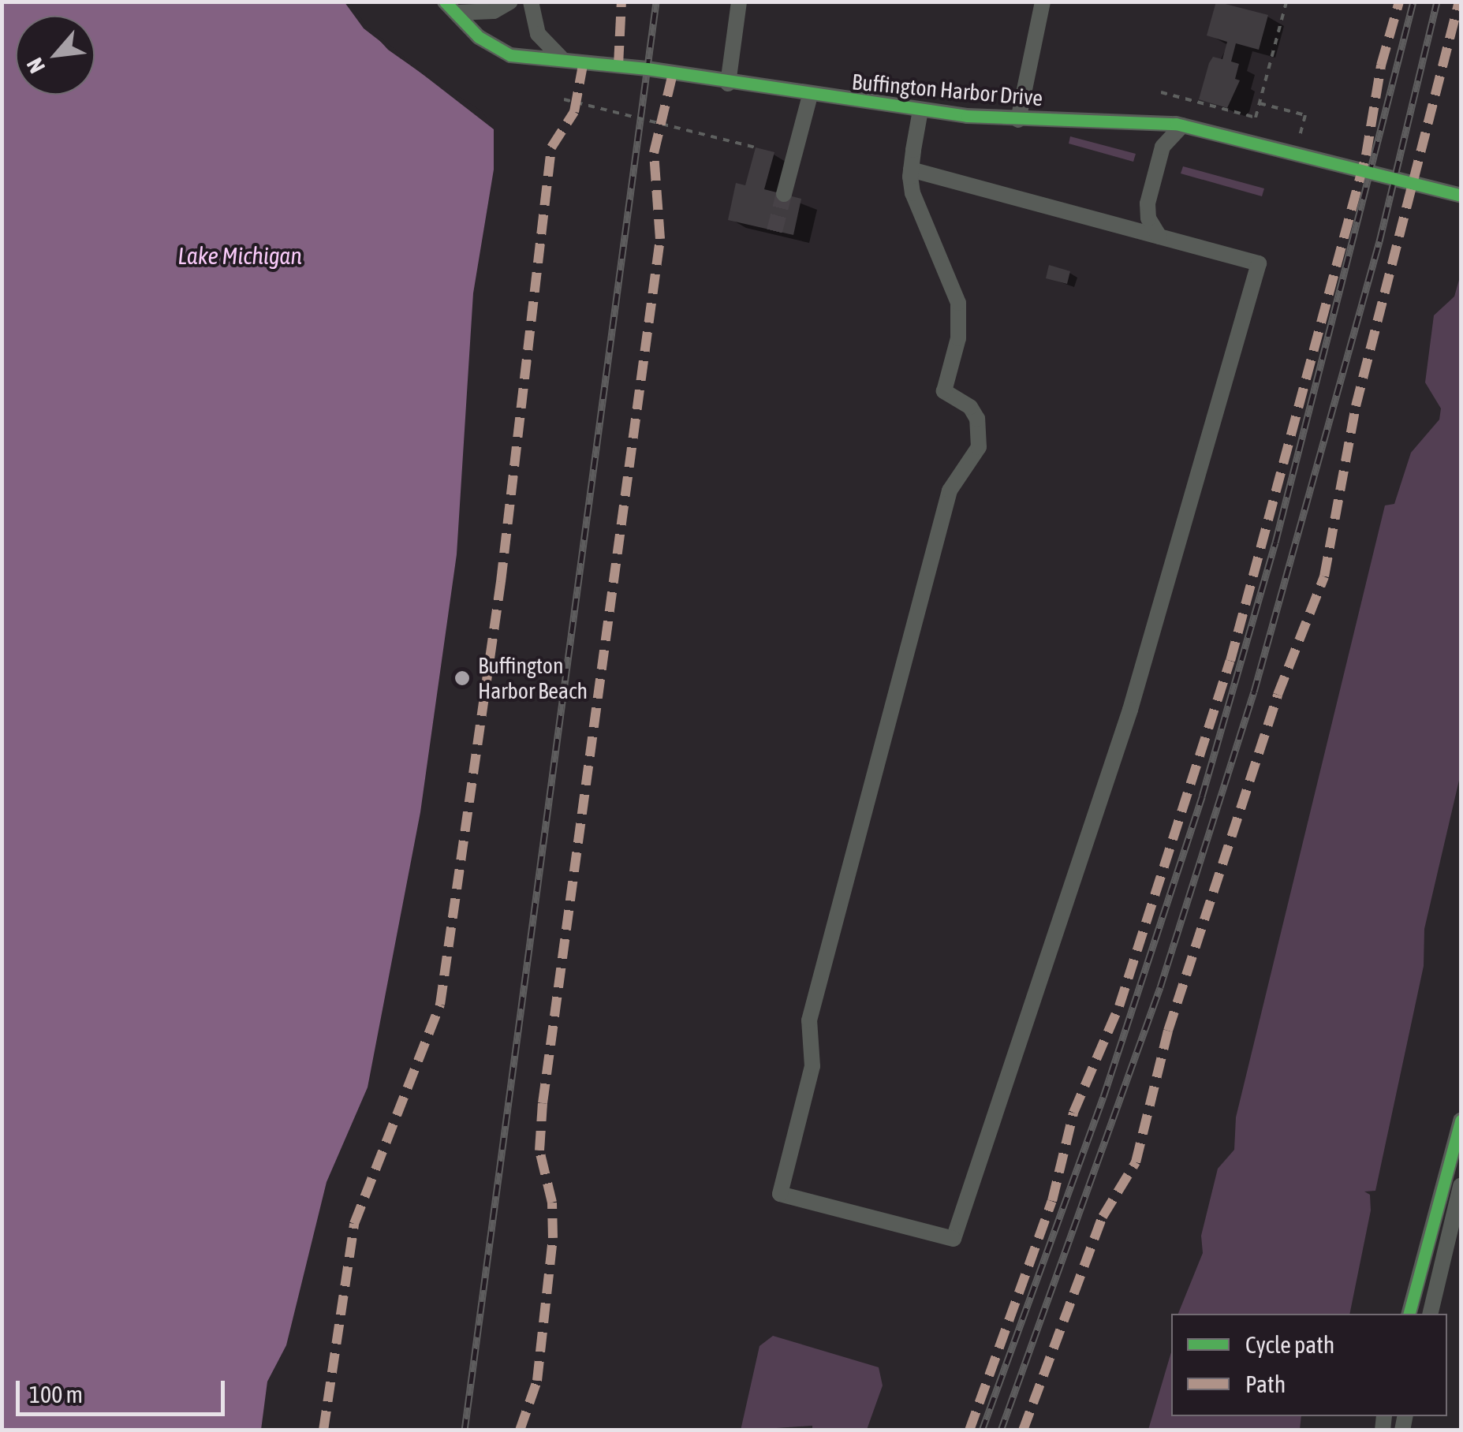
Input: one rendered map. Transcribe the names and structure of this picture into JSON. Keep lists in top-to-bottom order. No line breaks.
{"streets":{"street":["Buffington Harbor Drive"]},"water":["Lake Michigan"],"places":["Buffington Harbor Beach"],"legend":["Cycle path","Path"],"scale_bar":"100 m","north":"bottom left"}
